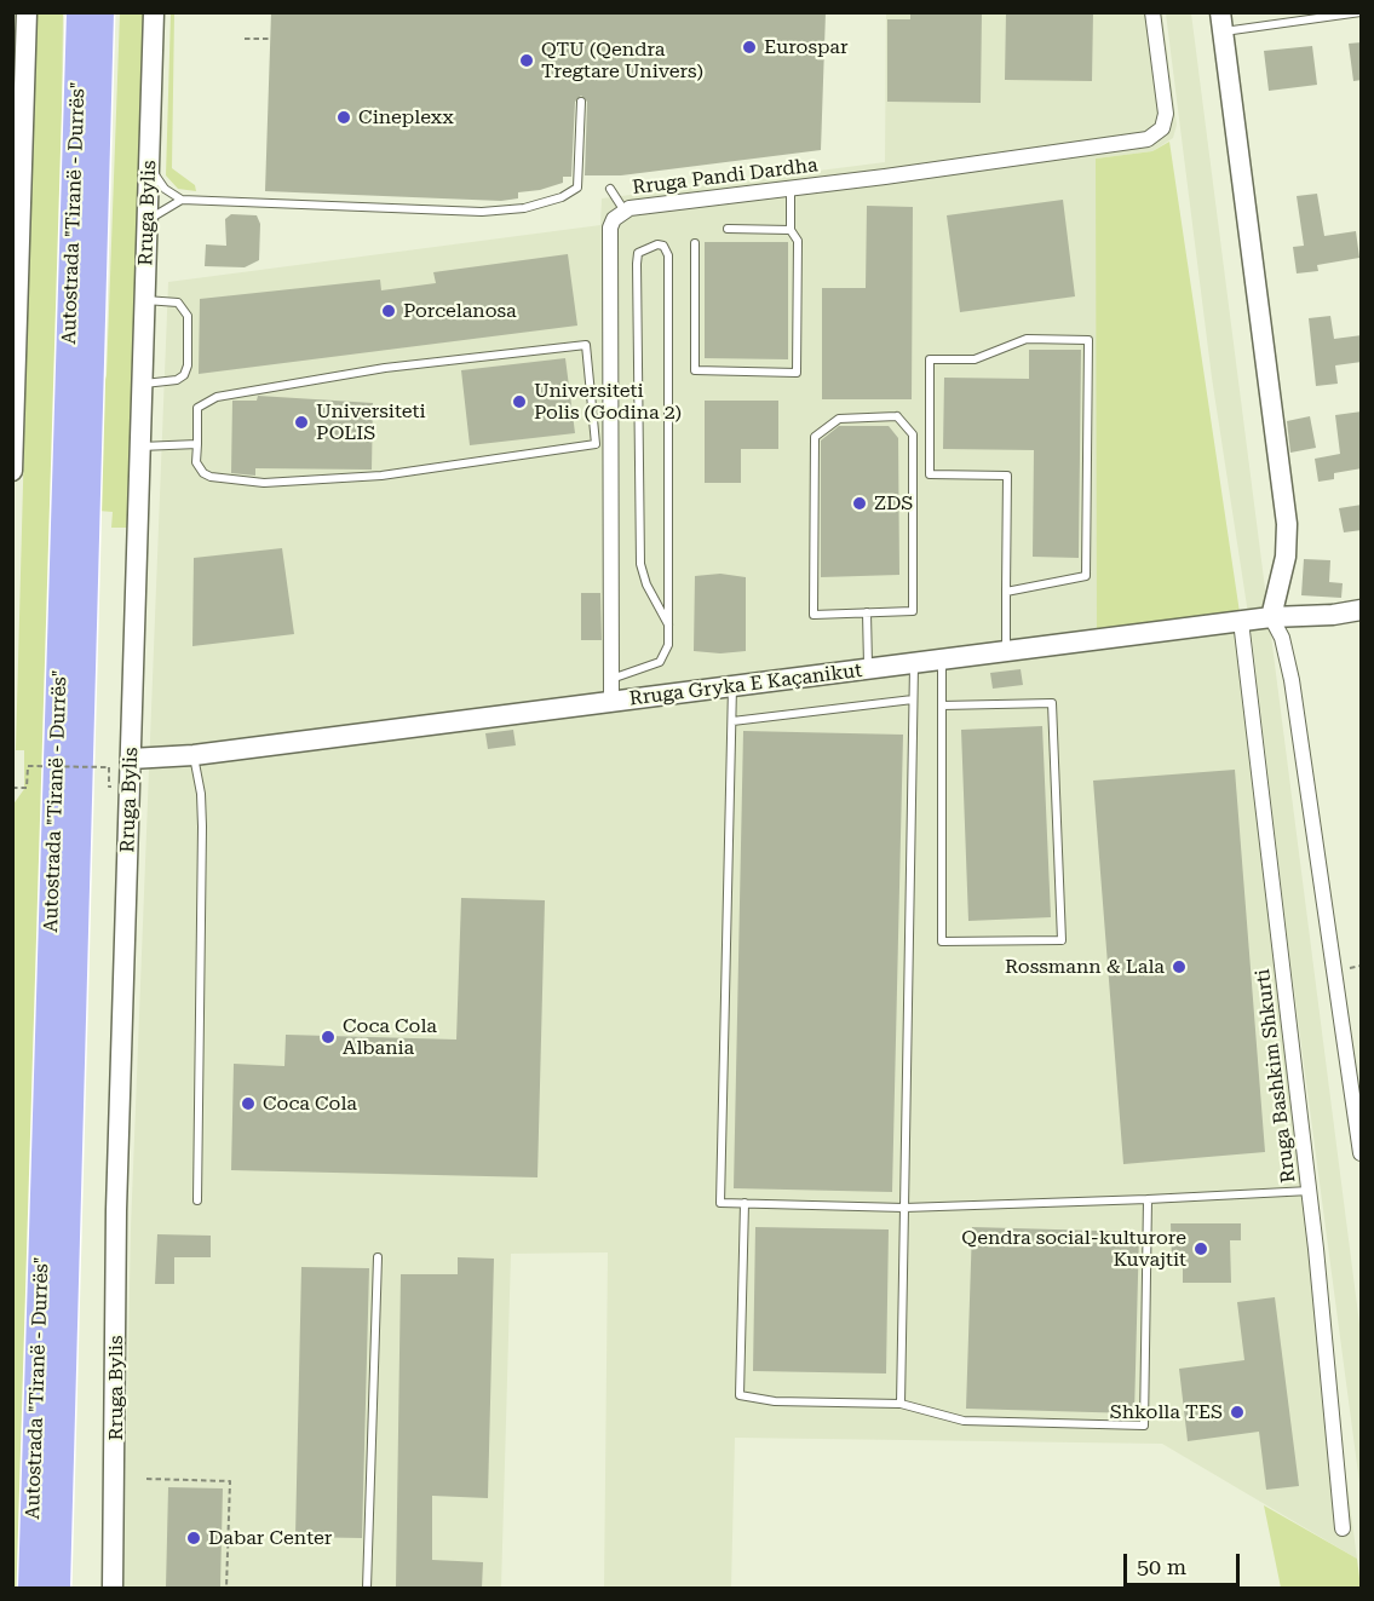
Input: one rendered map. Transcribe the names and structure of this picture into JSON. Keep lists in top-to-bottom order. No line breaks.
{"streets":{"highway":["Autostrada \"Tiranë - Durrës\""],"main road":["Rruga Bylis","Rruga Gryka E Kaçanikut"],"street":["Rruga Pandi Dardha","Rruga Bashkim Shkurti"]},"crossings":[["Rruga Pandi Dardha","Rruga Gryka E Kaçanikut"],["Rruga Bylis","Rruga Gryka E Kaçanikut"],["Rruga Gryka E Kaçanikut","Rruga Bashkim Shkurti"]],"places":["Eurospar","QTU (Qendra Tregtare Univers)","Cineplexx","Porcelanosa","Universiteti Polis (Godina 2)","Universiteti POLIS","ZDS","Rossmann & Lala","Coca Cola Albania","Coca Cola","Qendra social-kulturore Kuvajtit","Shkolla TES","Dabar Center"],"scale_bar":"50 m"}
